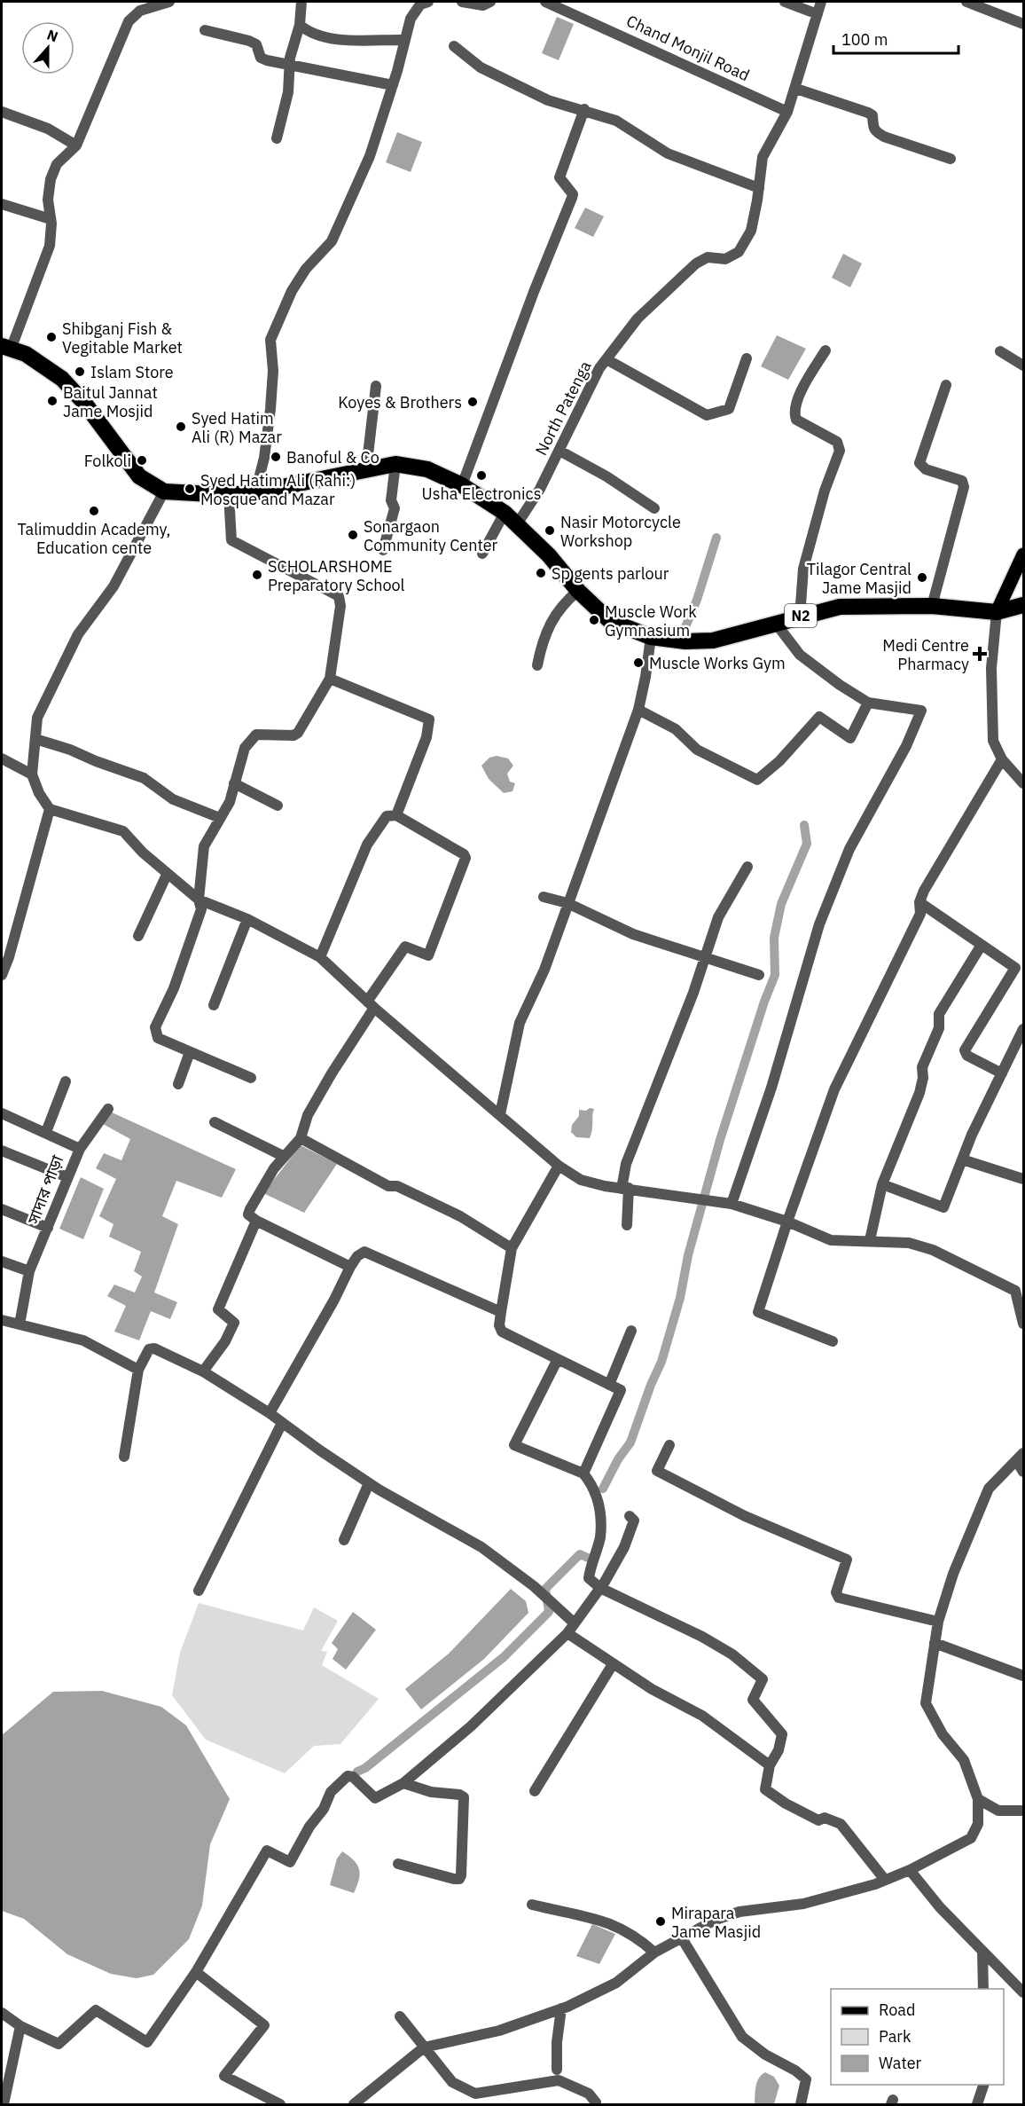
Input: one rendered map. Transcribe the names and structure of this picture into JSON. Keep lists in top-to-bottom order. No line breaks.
{"streets":{"highway":["N2"],"street":["Chand Monjil Road","North Patenga","সাদার পাড়া"]},"crossings":[["Chand Monjil Road","North Patenga"],["North Patenga","N2"]],"places":{"other":["Shibganj Fish & Vegitable Market","Islam Store","Baitul Jannat Jame Mosjid","Koyes & Brothers","Syed Hatim Ali (R) Mazar","Banoful & Co","Folkoli","Usha Electronics","Syed Hatim Ali (Rahi:) Mosque and Mazar","Talimuddin Academy, Education cente","Nasir Motorcycle Workshop","Sonargaon Community Center","Sp gents parlour","SCHOLARSHOME Preparatory School","Tilagor Central Jame Masjid","Muscle Work Gymnasium","Muscle Works Gym","Mirapara Jame Masjid"],"health":["Medi Centre Pharmacy"]},"legend":["Road","Park","Water"],"scale_bar":"100 m","north":"top"}
